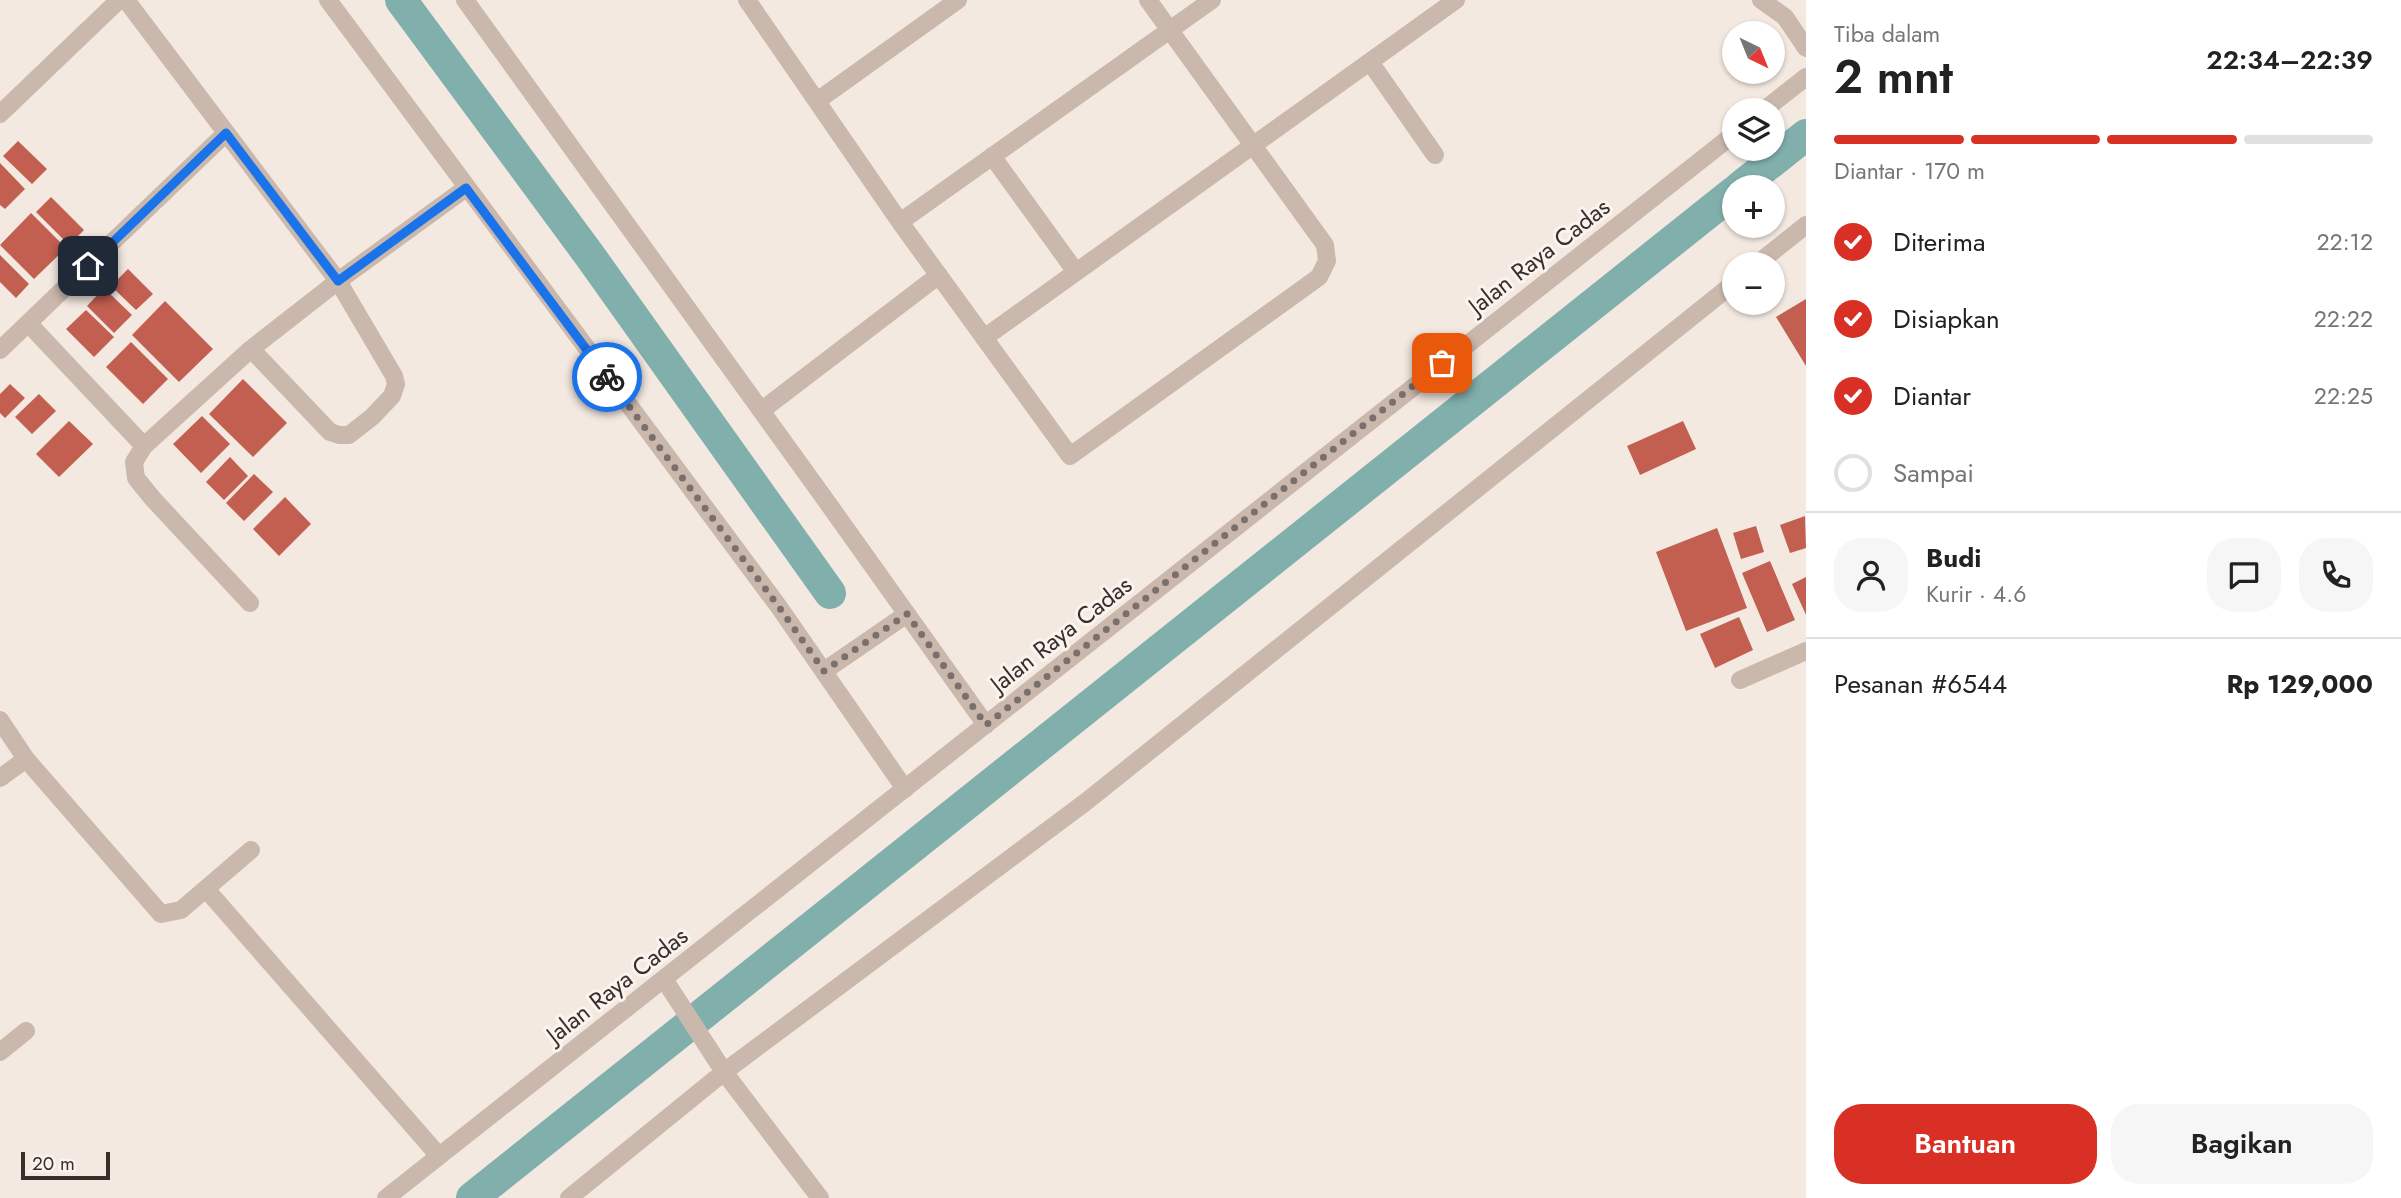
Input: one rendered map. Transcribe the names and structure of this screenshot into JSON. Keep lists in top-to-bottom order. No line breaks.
{"streets":{"street":["Jalan Raya Cadas"]},"scale_bar":"20 m","north":"bottom right","page":{"heading":["2 mnt","Tiba dalam","22:34–22:39"],"panel":["Budi","Kurir · 4.6","Pesanan #6544","Rp 129,000"],"map_buttons":["+","−"],"bar":"Diantar · 170 m","list":[["Diterima","22:12"],["Disiapkan","22:22"],["Diantar","22:25"],"Sampai"],"buttons":["Bantuan","Bagikan"],"scale":"20 m"}}
